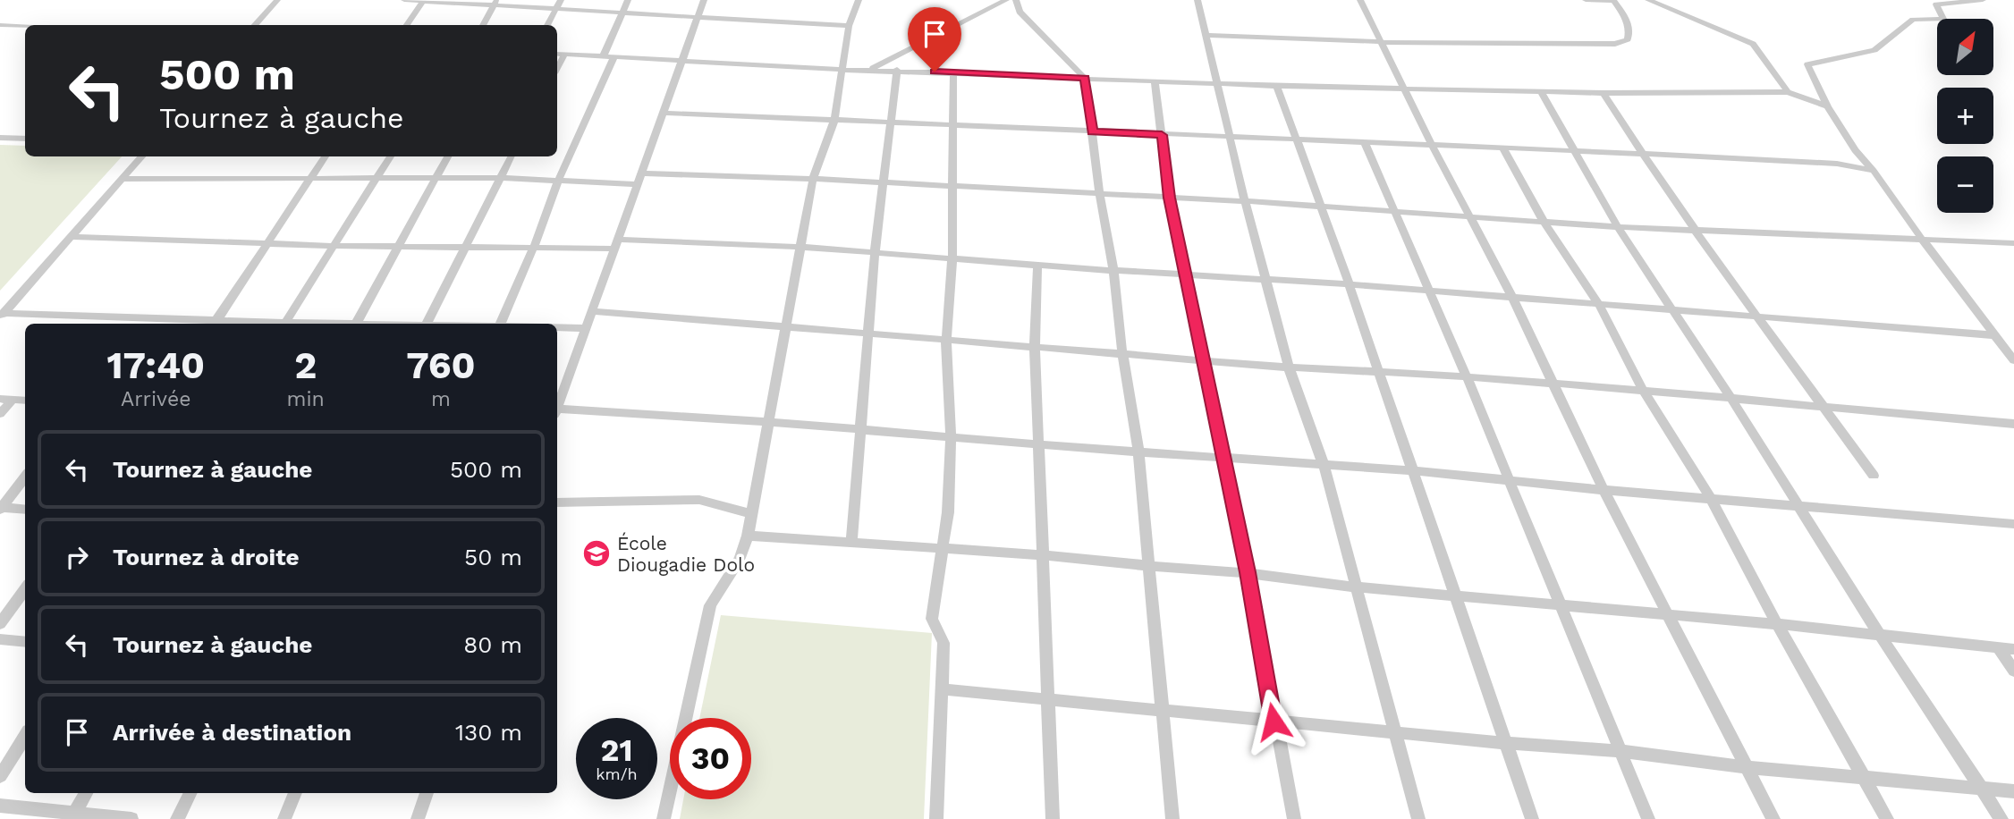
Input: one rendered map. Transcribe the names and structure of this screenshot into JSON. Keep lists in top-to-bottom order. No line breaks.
{"places":{"school or university":["École Diougadie Dolo"]},"north":"top right","page":{"map_buttons":["+","−"],"turn":["500 m","Tournez à gauche"],"eta":["17:40","Arrivée","2","min","760","m"],"list":[{"name":"Tournez à gauche","value":"500 m"},{"name":"Tournez à droite","value":"50 m"},{"name":"Tournez à gauche","value":"80 m"},{"name":"Arrivée à destination","value":"130 m"}],"speed":"21 km/h","limit":"30"}}
